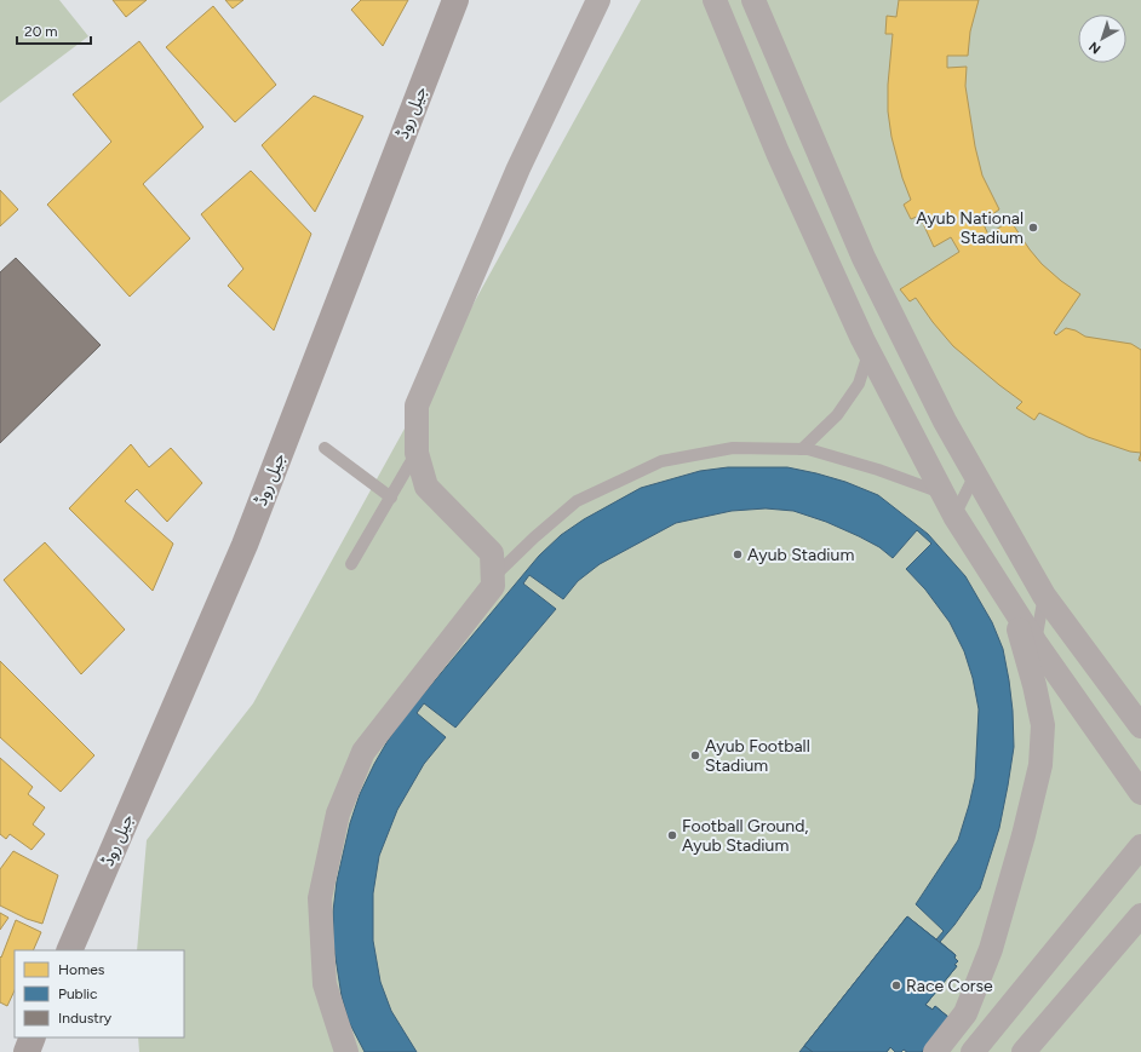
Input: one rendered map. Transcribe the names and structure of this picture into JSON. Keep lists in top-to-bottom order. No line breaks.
{"streets":{"main road":["جیل روڈ"]},"places":["Ayub National Stadium","Ayub Stadium","Ayub Football Stadium","Football Ground, Ayub Stadium","Race Corse"],"legend":["Homes","Public","Industry"],"scale_bar":"20 m","north":"bottom left"}
